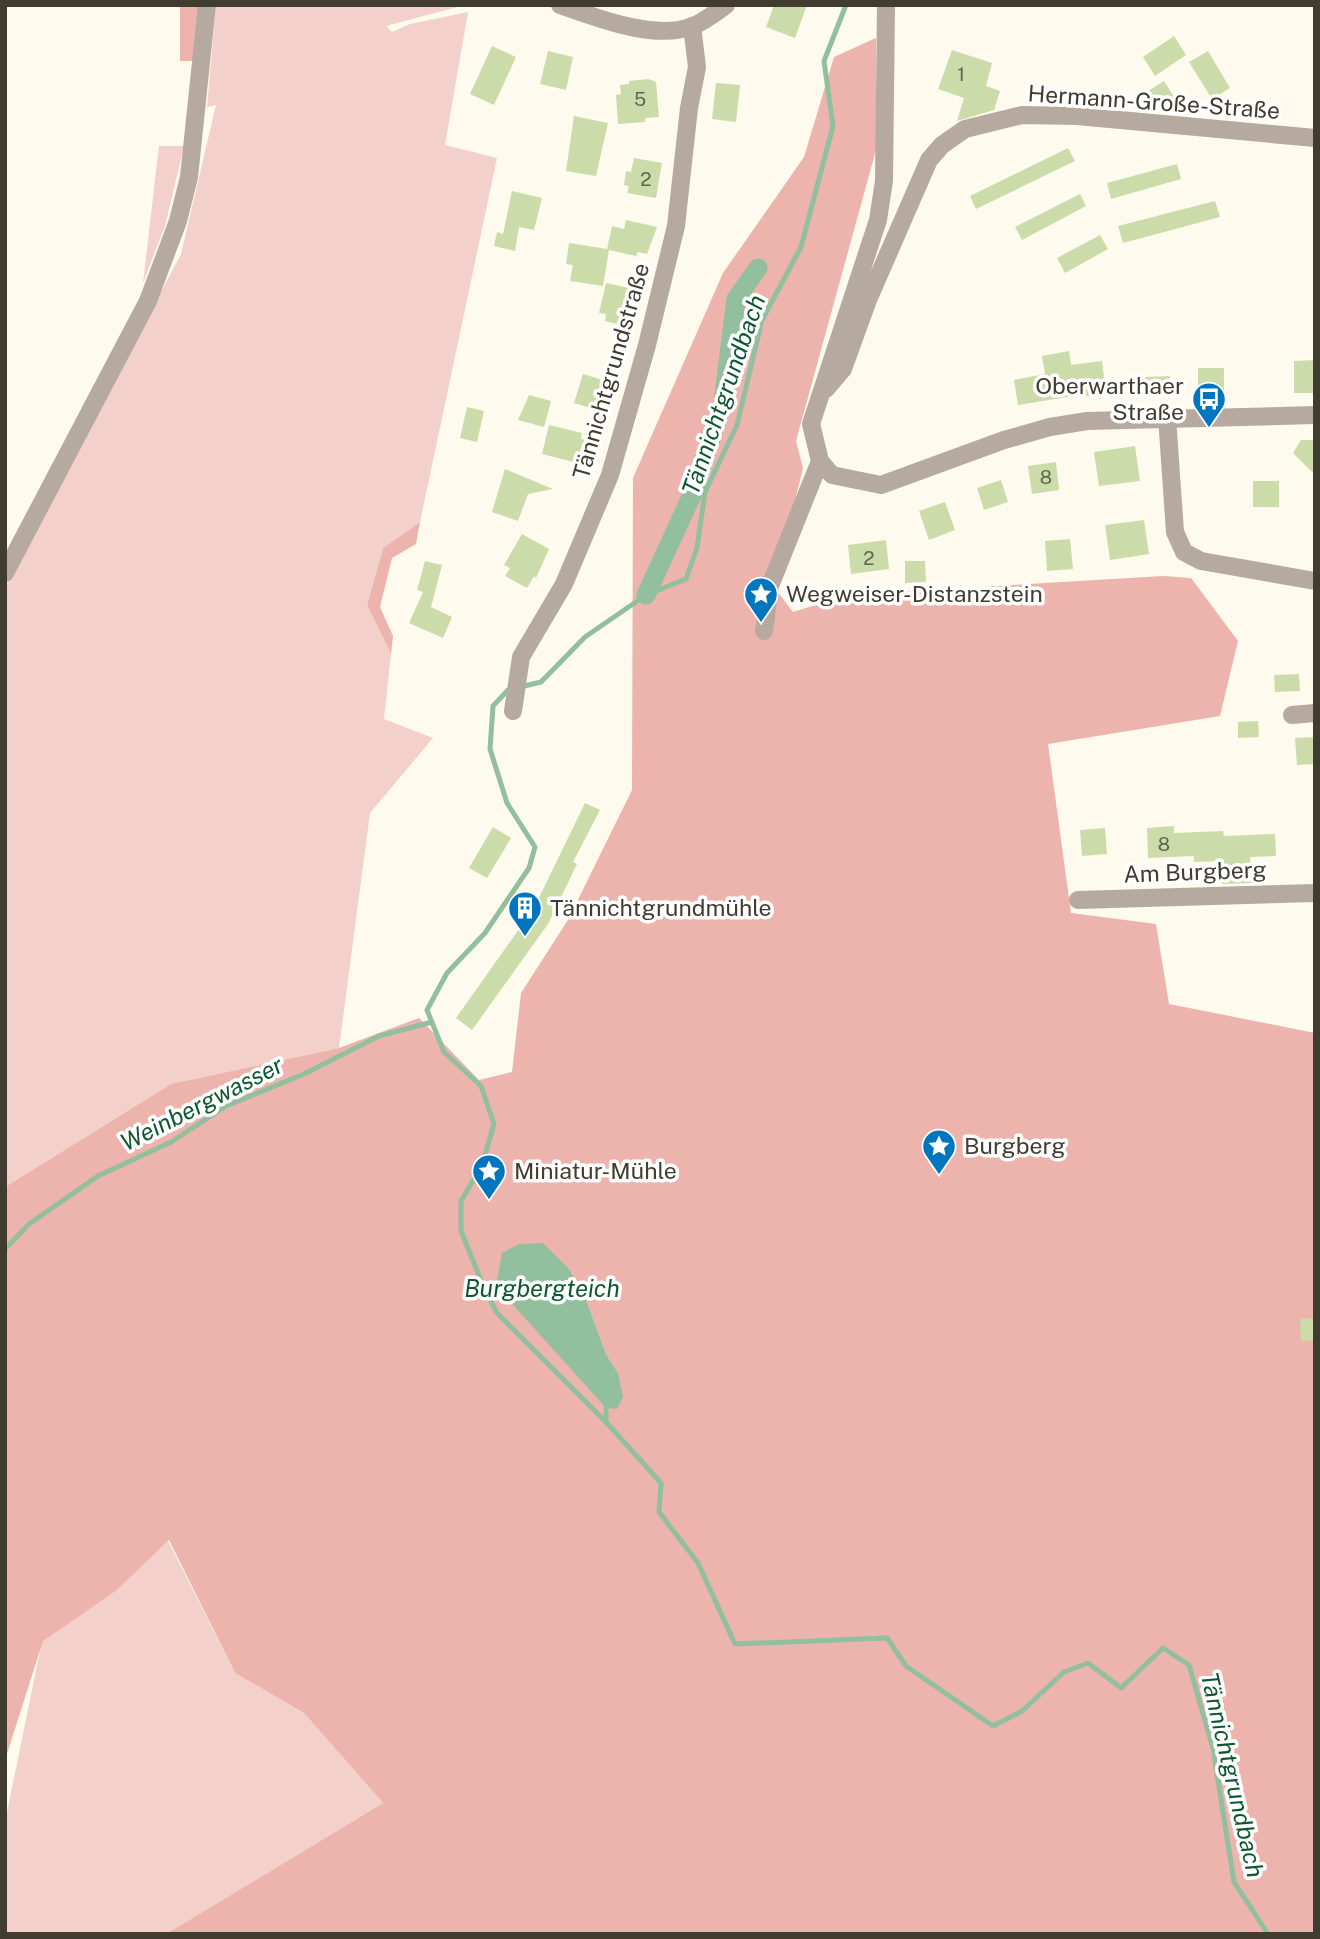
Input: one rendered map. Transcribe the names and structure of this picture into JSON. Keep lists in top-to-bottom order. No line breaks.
{"streets":{"street":["Hermann-Große-Straße","Tännichtgrundstraße","Am Burgberg"]},"water":["Tännichtgrundbach","Weinbergwasser","Burgbergteich"],"places":{"bus stop":["Oberwarthaer Straße"],"place":["Wegweiser-Distanzstein","Burgberg","Miniatur-Mühle"],"building":["Tännichtgrundmühle"]},"house_numbers":["1","5","2","8","2","8"]}
